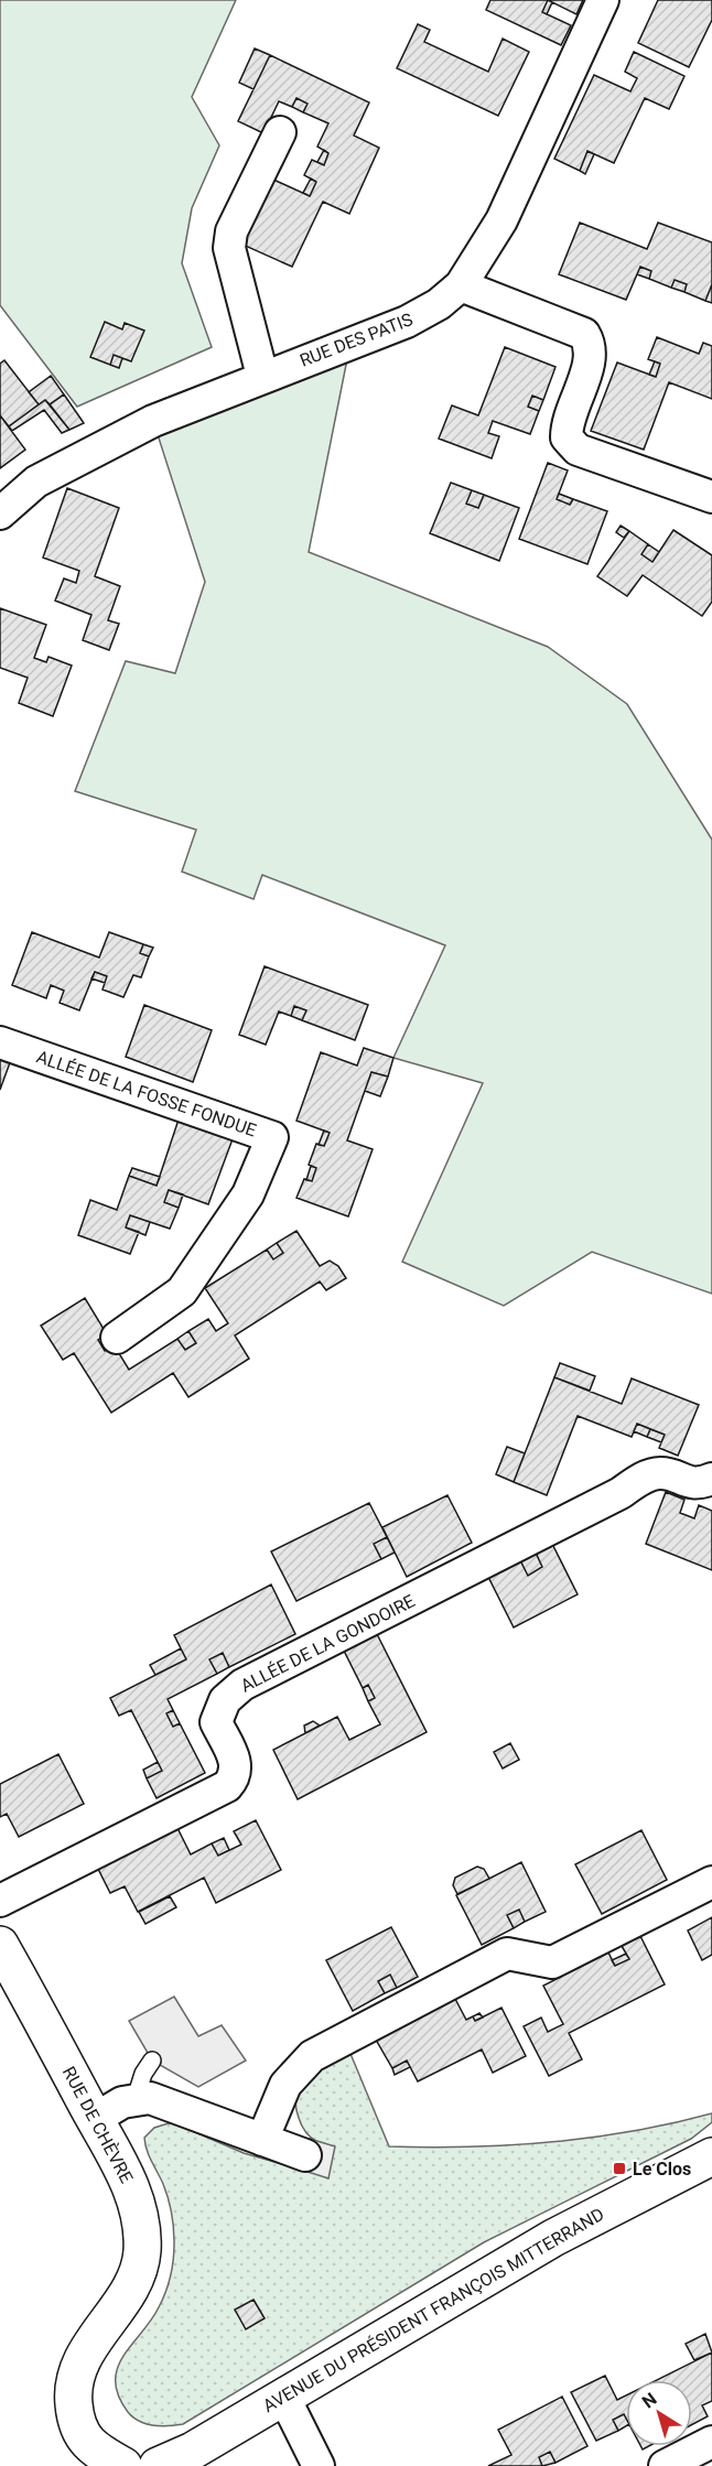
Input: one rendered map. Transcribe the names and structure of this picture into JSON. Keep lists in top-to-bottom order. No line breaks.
{"streets":{"street":["RUE DES PATIS","ALLÉE DE LA FOSSE FONDUE","ALLÉE DE LA GONDOIRE","RUE DE CHÈVRE","AVENUE DU PRÉSIDENT FRANÇOIS MITTERRAND"]},"places":{"transit":["Le Clos"]},"north":"top left"}
